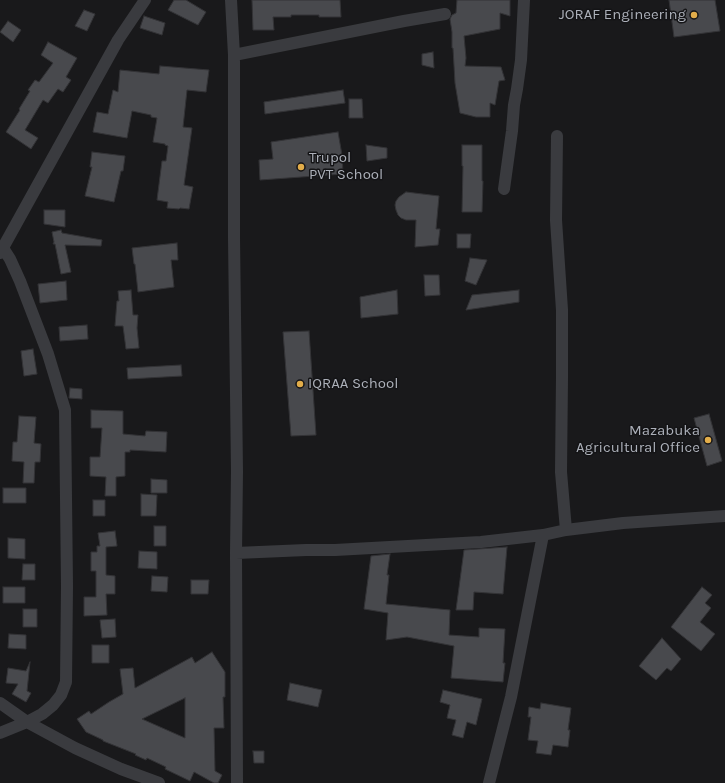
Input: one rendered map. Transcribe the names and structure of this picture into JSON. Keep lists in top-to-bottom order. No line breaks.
{"places":["JORAF Engineering","Trupol PVT School","IQRAA School","Mazabuka Agricultural Office"]}
